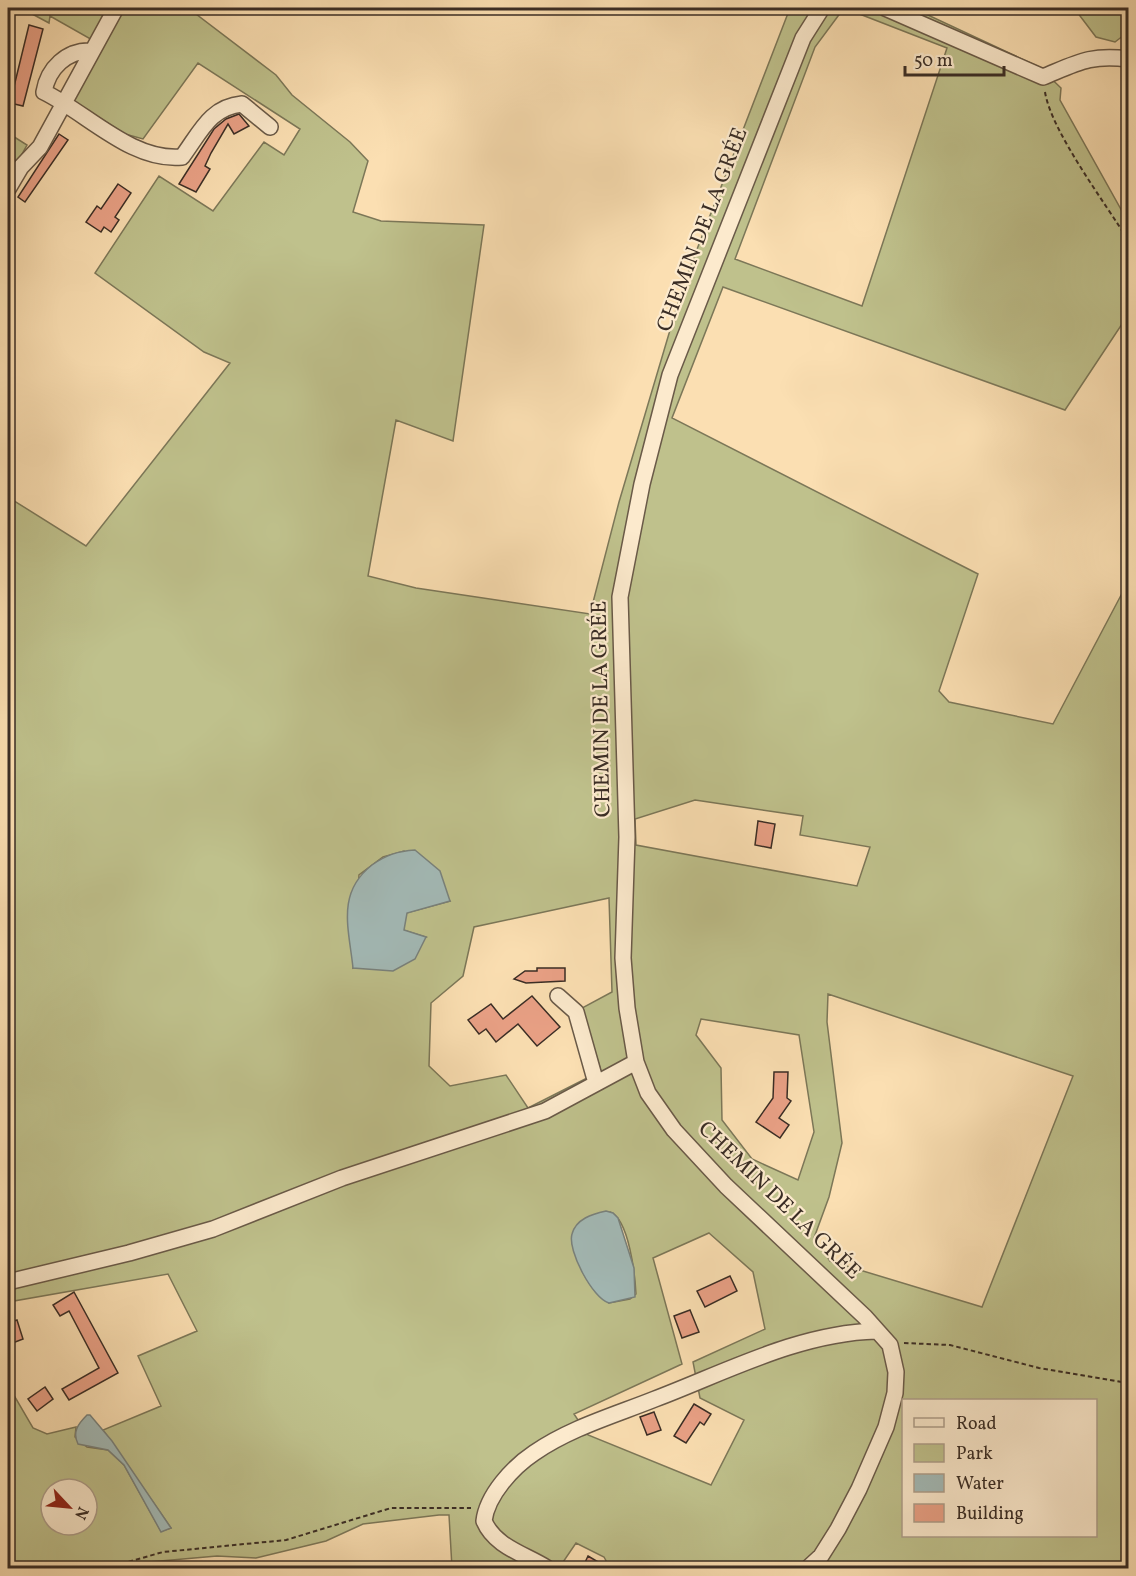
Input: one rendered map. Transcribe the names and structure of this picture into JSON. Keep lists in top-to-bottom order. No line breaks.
{"streets":{"street":["CHEMIN DE LA GRÉE"]},"legend":["Road","Park","Water","Building"],"scale_bar":"50 m","north":"bottom right"}
